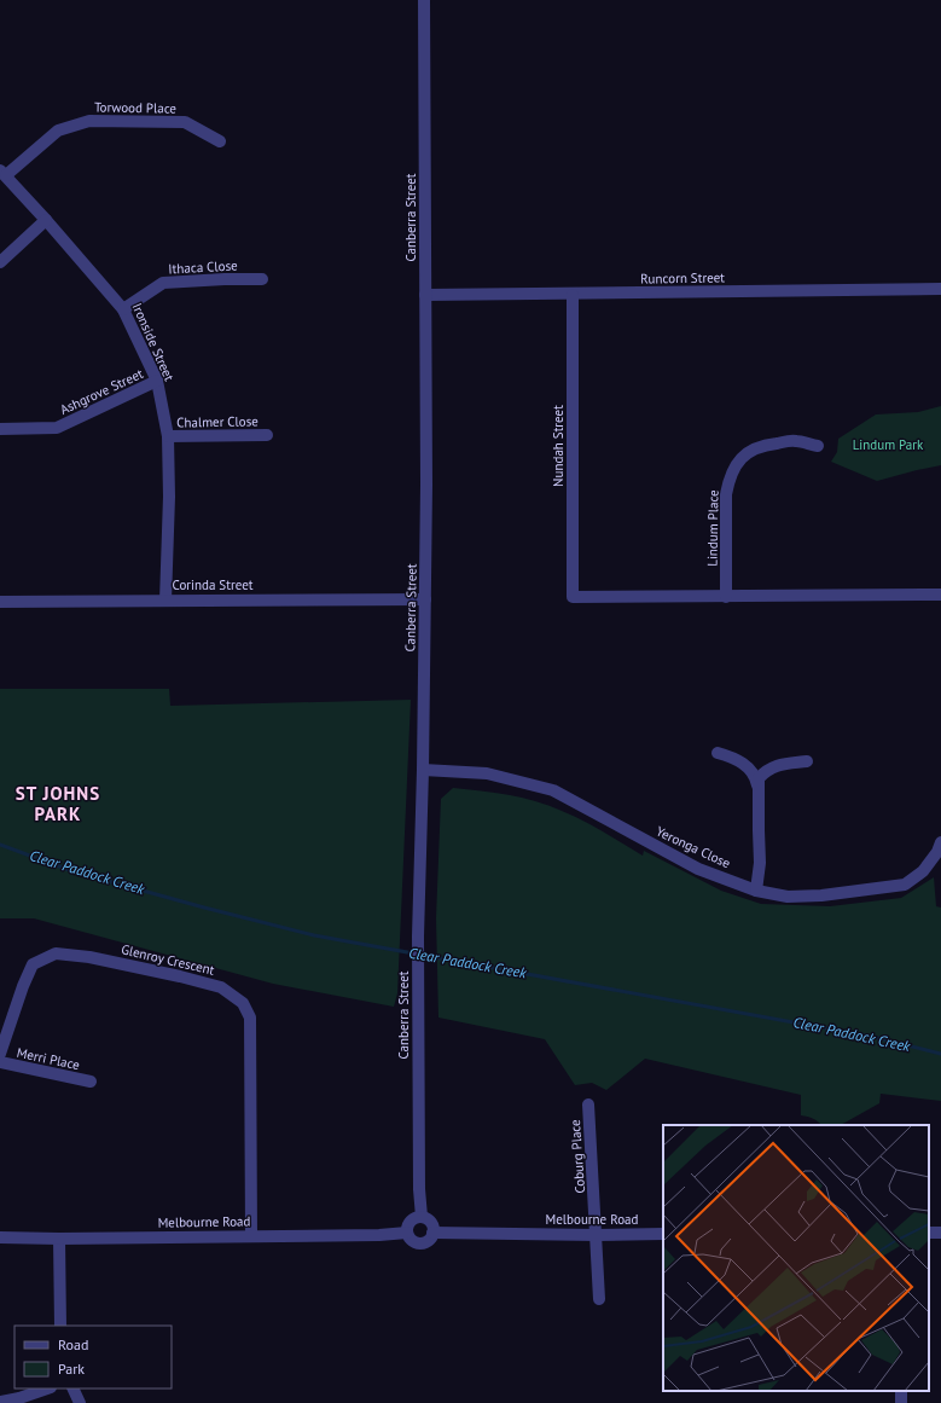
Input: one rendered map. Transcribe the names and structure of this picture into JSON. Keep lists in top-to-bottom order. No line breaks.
{"streets":{"street":["Torwood Place","Canberra Street","Ithaca Close","Runcorn Street","Ironside Street","Ashgrove Street","Chalmer Close","Nundah Street","Lindum Place","Corinda Street","Yeronga Close","Glenroy Crescent","Merri Place","Coburg Place","Melbourne Road"]},"crossings":[["Torwood Place","Ironside Street"],["Canberra Street","Runcorn Street"],["Canberra Street","Corinda Street"],["Canberra Street","Yeronga Close"],["Canberra Street","Melbourne Road"],["Ithaca Close","Ironside Street"],["Runcorn Street","Nundah Street"],["Ironside Street","Ashgrove Street"],["Ironside Street","Chalmer Close"],["Ironside Street","Corinda Street"],["Nundah Street","Lindum Place"],["Glenroy Crescent","Melbourne Road"],["Coburg Place","Melbourne Road"]],"districts":["ST JOHNS PARK"],"water":["Clear Paddock Creek"],"parks":["Lindum Park"],"legend":["Road","Park"]}
